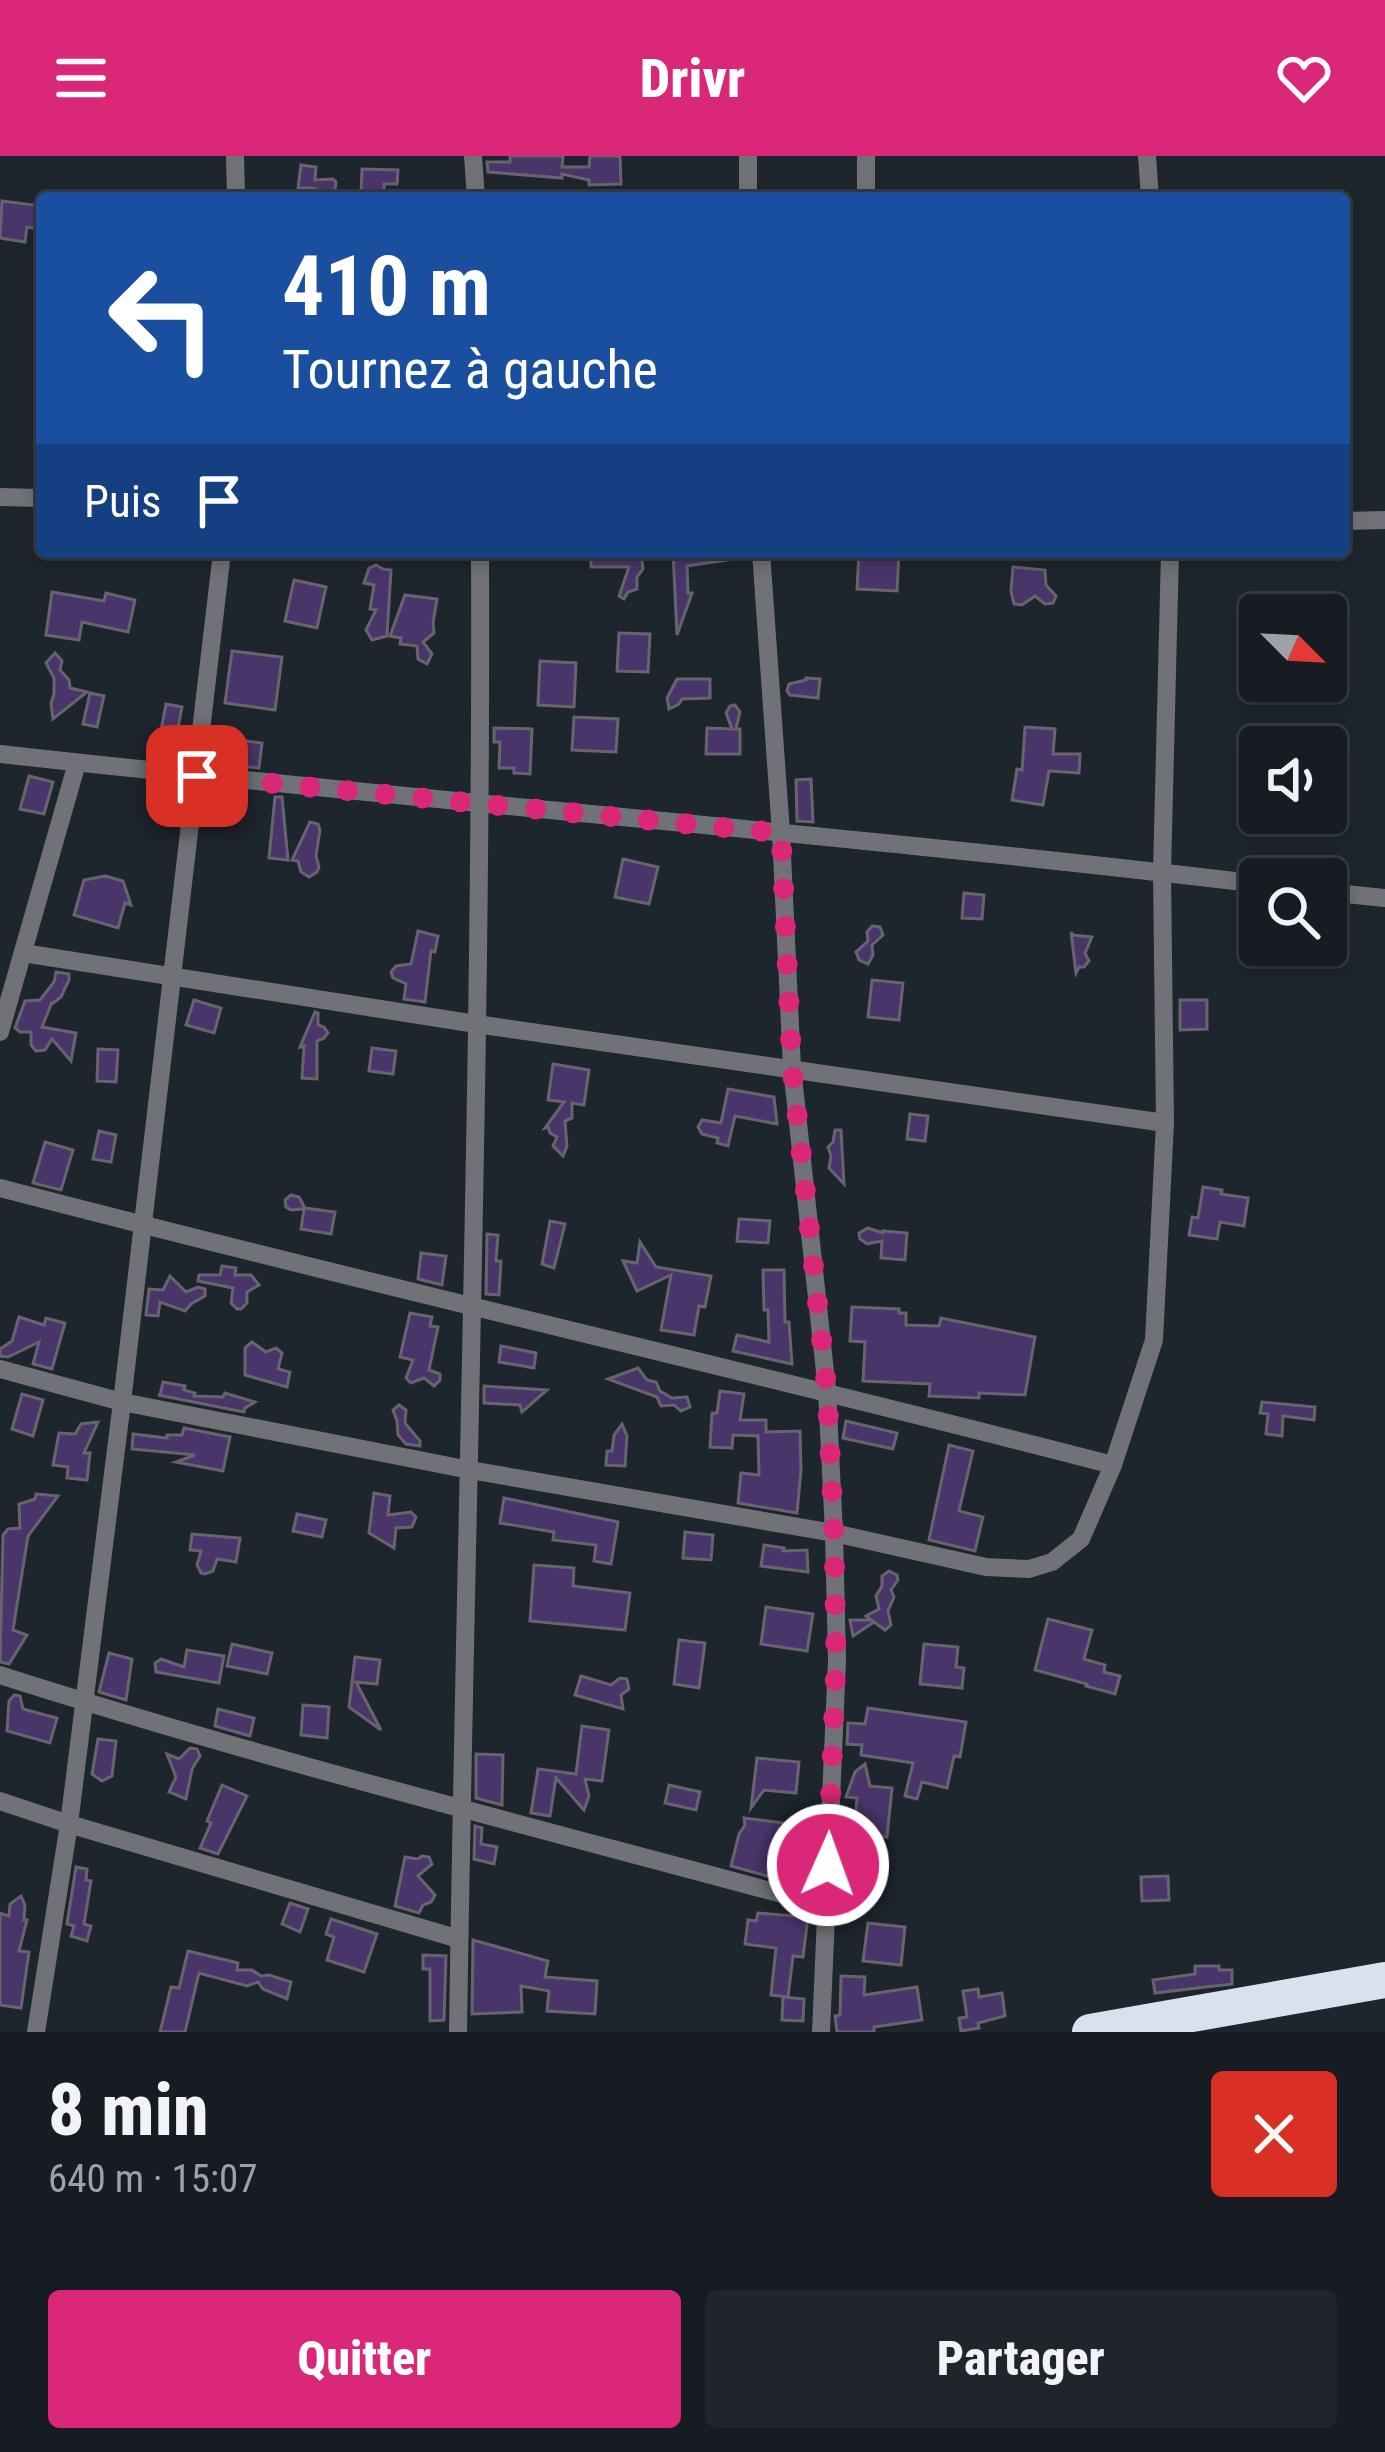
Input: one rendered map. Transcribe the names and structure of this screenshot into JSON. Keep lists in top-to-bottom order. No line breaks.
{"north":"bottom right","page":{"header":"Drivr","turn":["410 m","Tournez à gauche"],"then":"Puis","heading":["8 min","640 m · 15:07"],"buttons":["Quitter","Partager"]}}
